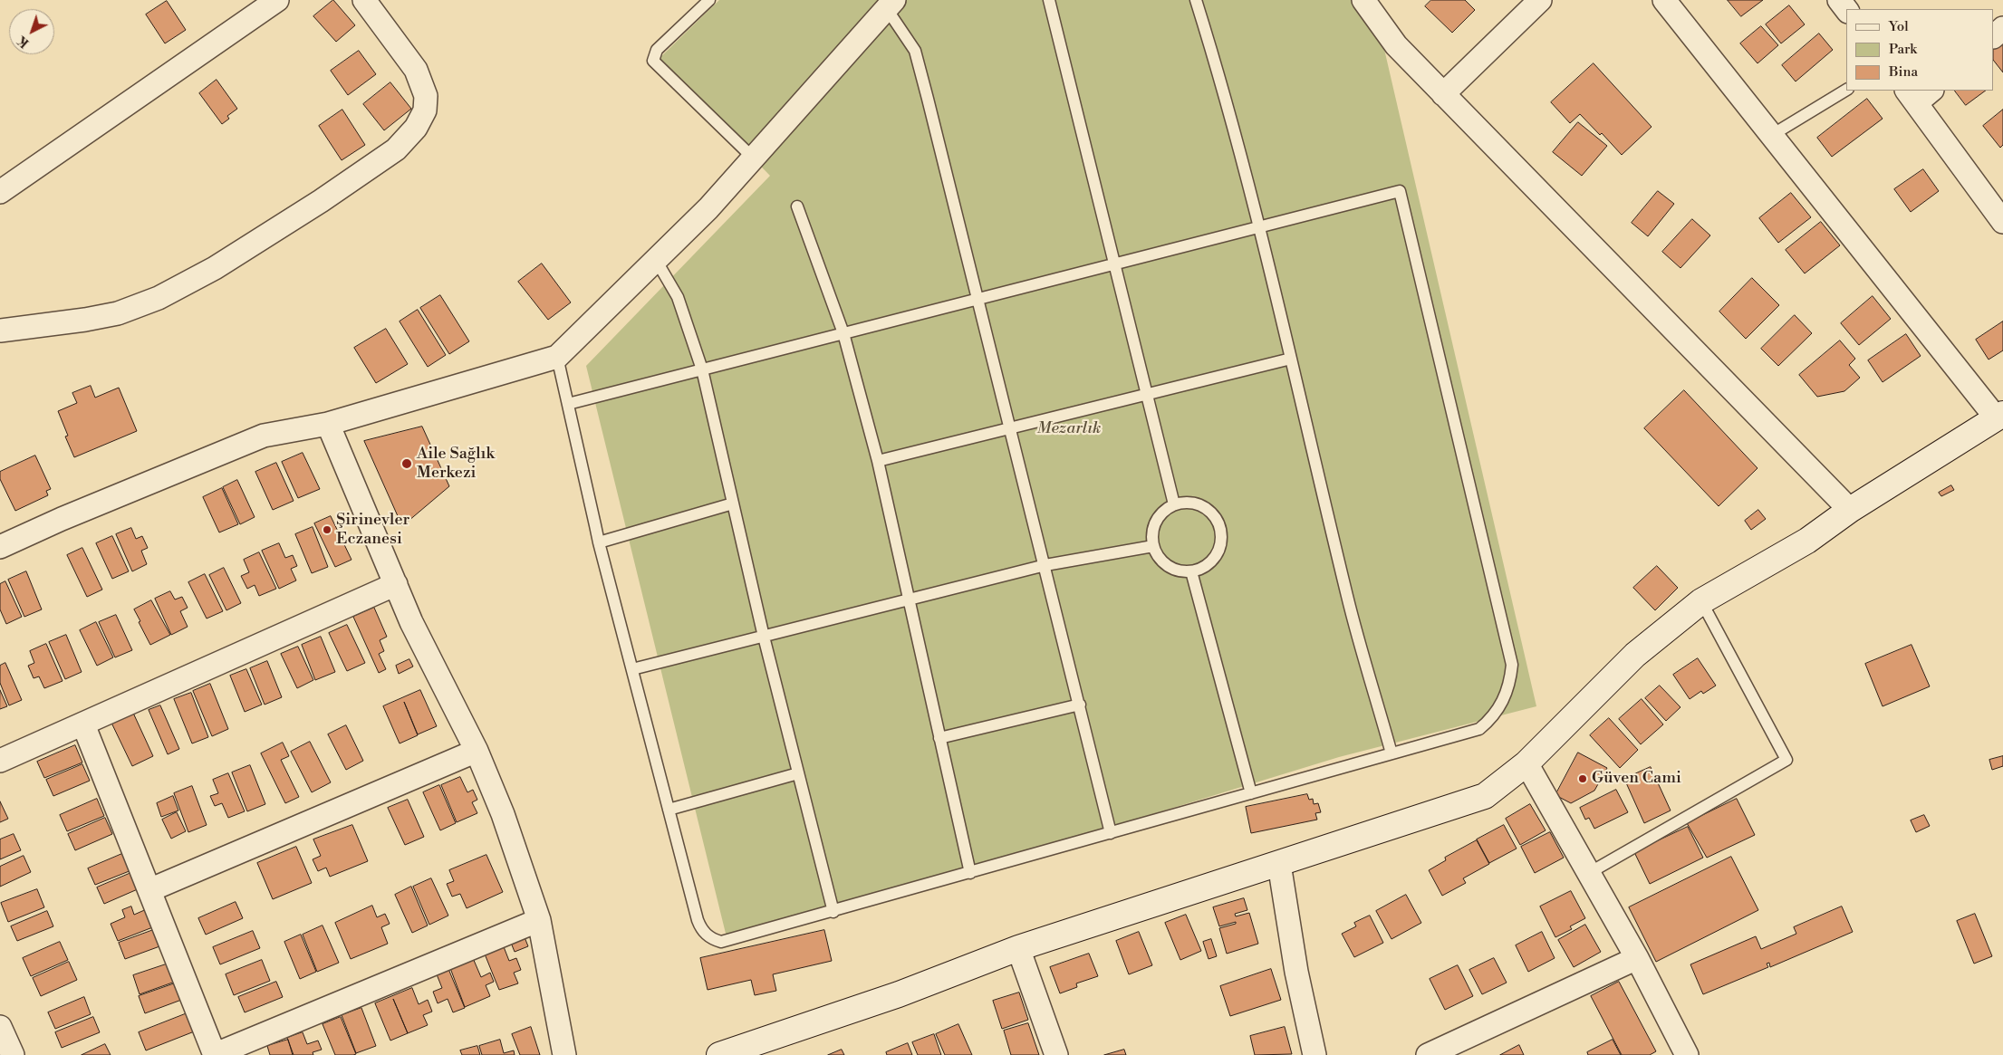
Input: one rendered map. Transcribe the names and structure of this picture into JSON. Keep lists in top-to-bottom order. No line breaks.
{"parks":["Mezarlık"],"places":["Aile Sağlık Merkezi","Şirinevler Eczanesi","Güven Cami"],"legend":["Yol","Park","Bina"],"north":"bottom left"}
